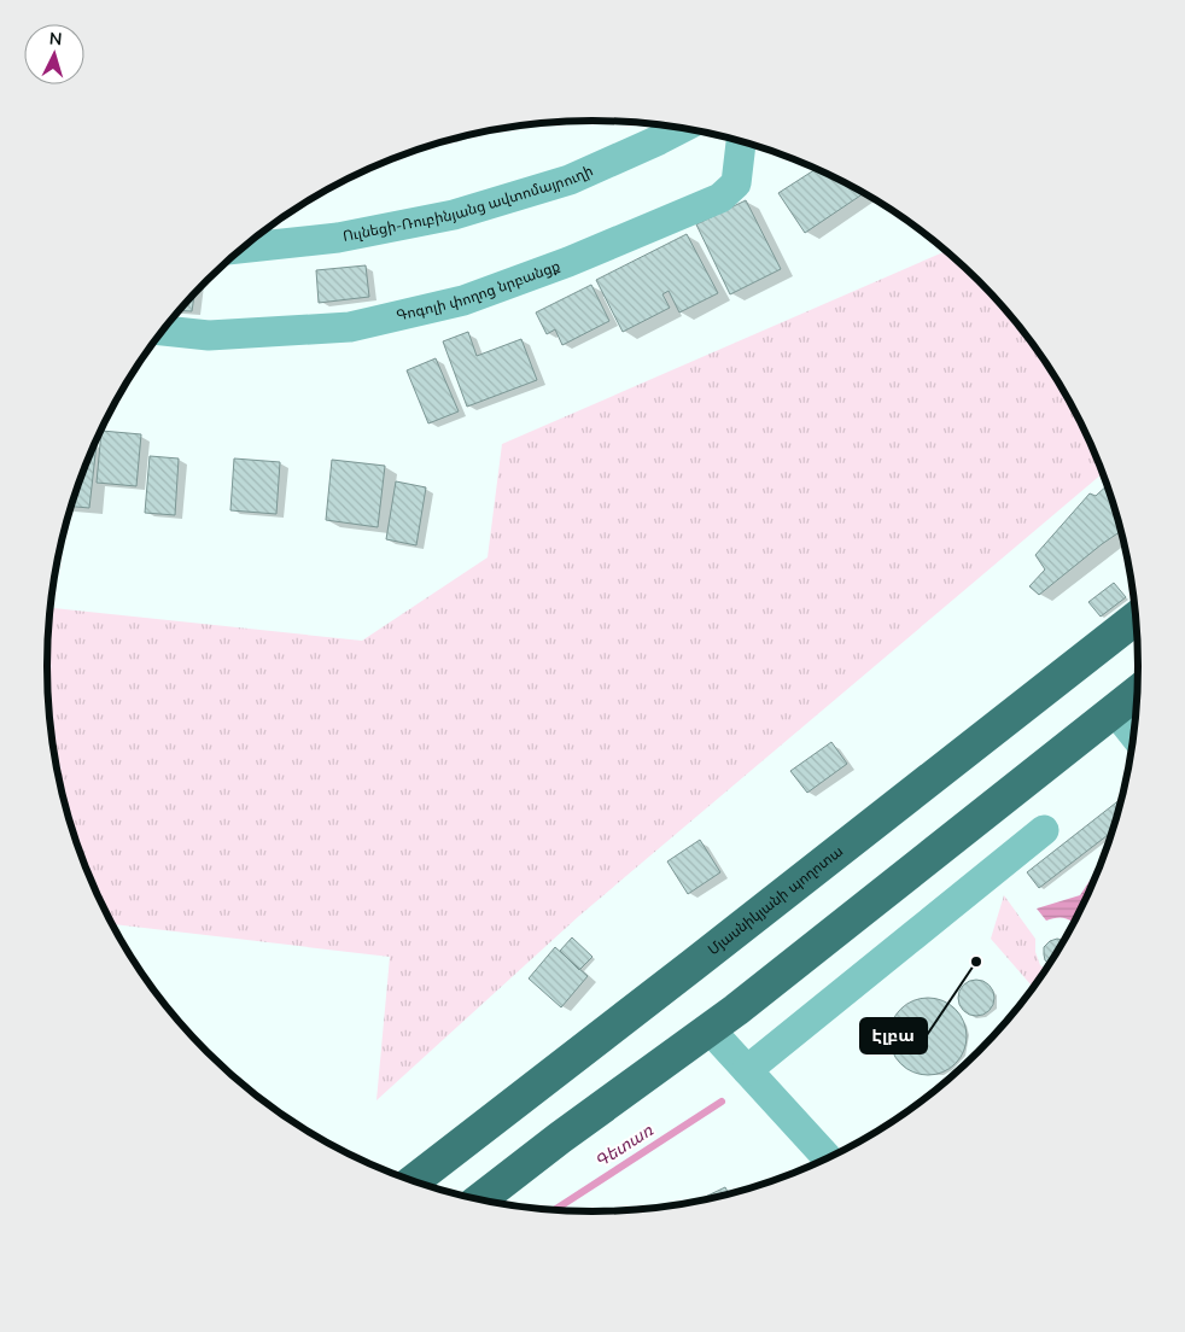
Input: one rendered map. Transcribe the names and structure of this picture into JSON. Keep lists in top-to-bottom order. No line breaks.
{"streets":{"highway":["Մյասնիկյանի պողոտա"],"street":["Ուլնեցի-Ռուբինյանց ավտոմայրուղի","Գոգոլի փողոց նրբանցք"]},"water":["Գետառ"],"places":["Էլբա"],"north":"top"}
